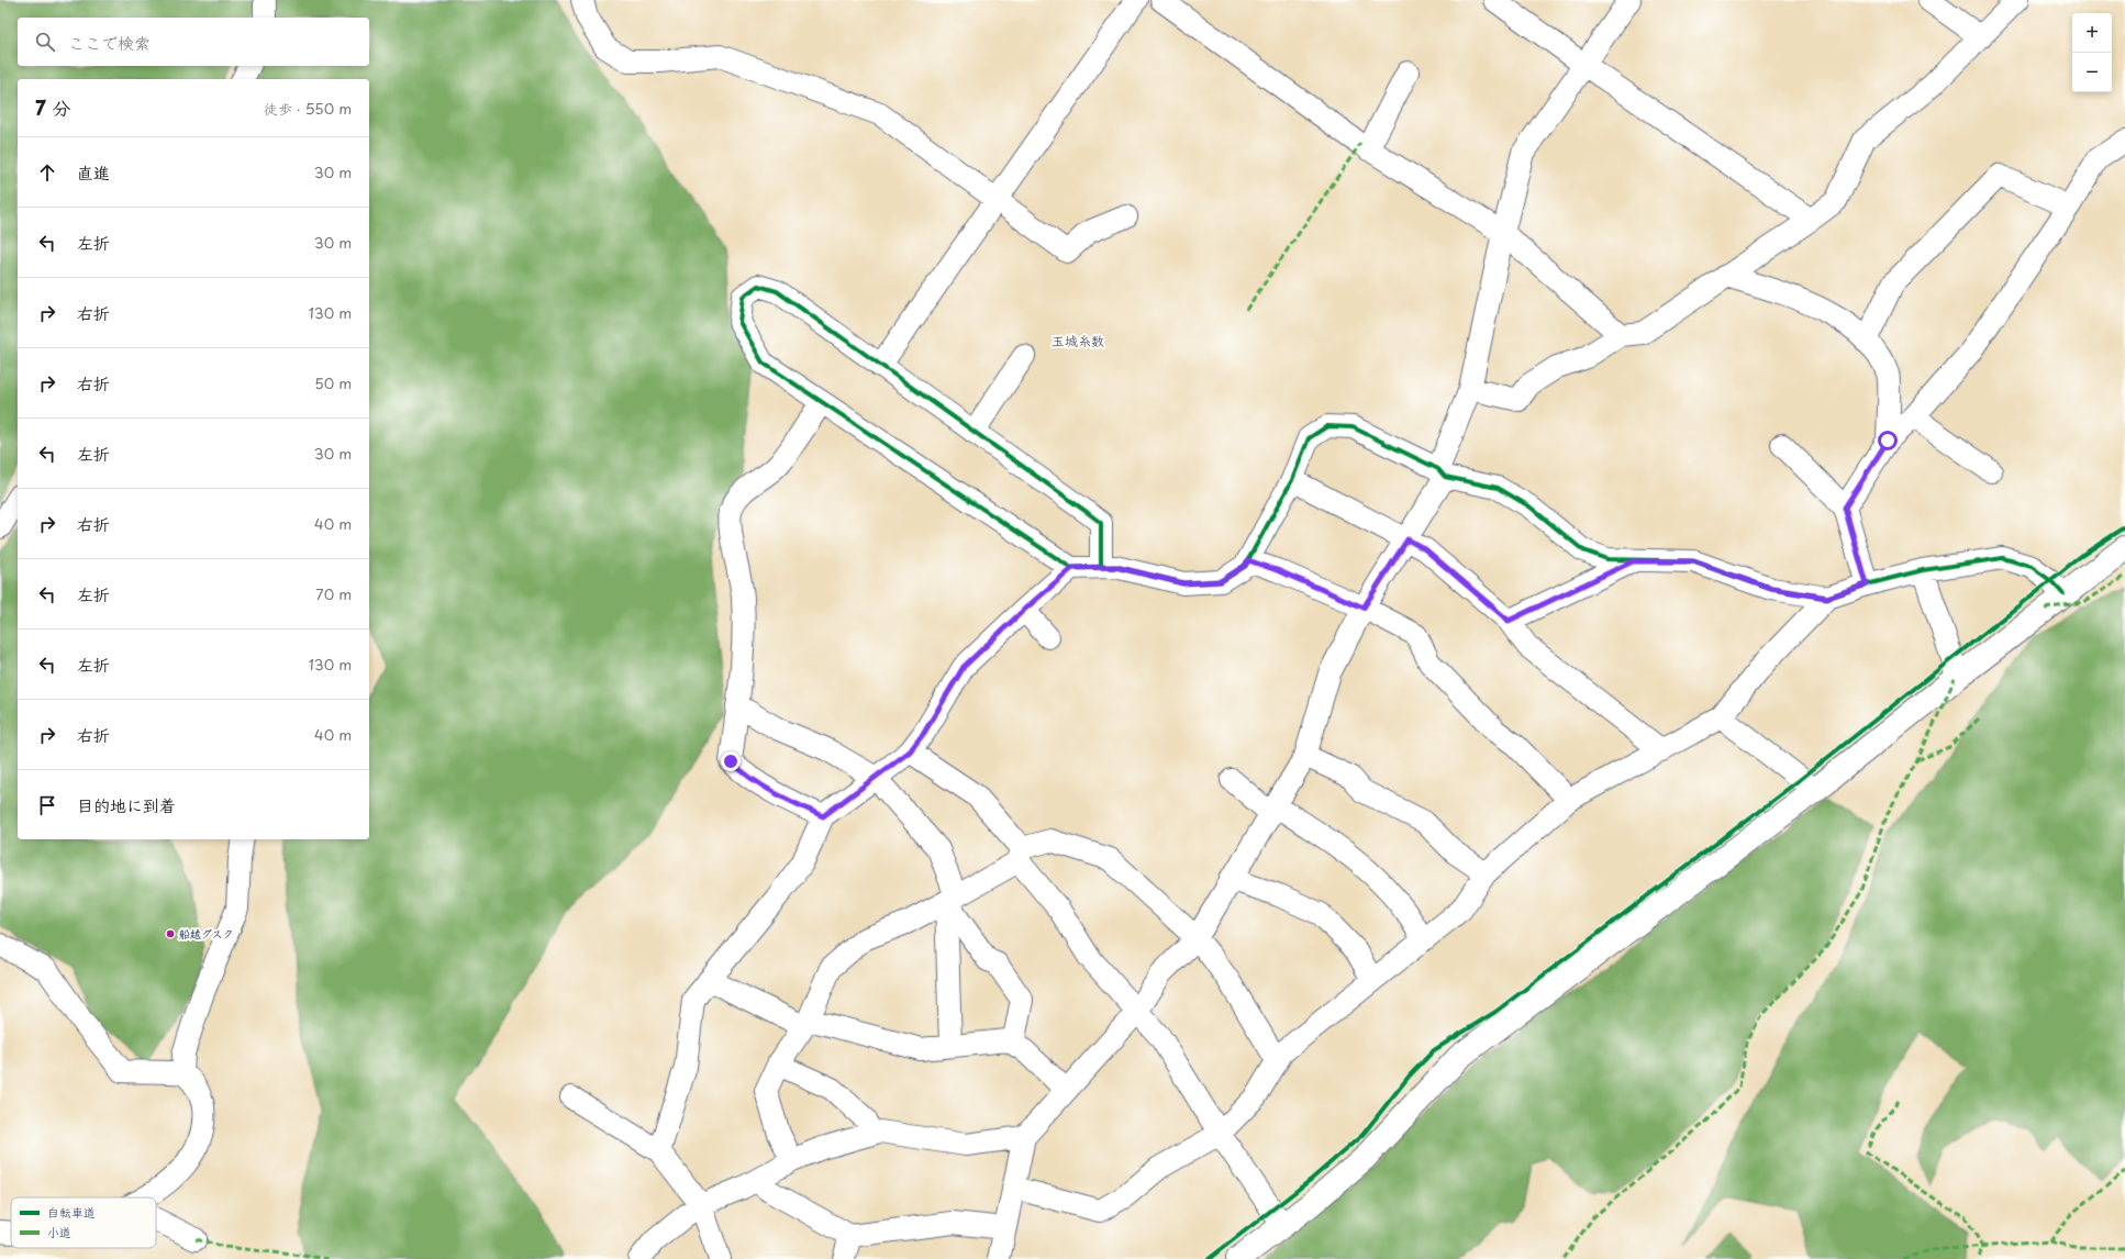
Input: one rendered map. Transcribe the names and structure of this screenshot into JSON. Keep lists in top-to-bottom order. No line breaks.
{"districts":["玉城糸数"],"places":["船越グスク"],"legend":["自転車道","小道"],"page":{"map_buttons":["+","−"],"search":"ここで検索","heading":["7 分","徒歩 · 550 m"],"list":[["直進","30 m"],["左折","30 m"],["右折","130 m"],["右折","50 m"],["左折","30 m"],["右折","40 m"],["左折","70 m"],["左折","130 m"],["右折","40 m"],"目的地に到着"]}}
